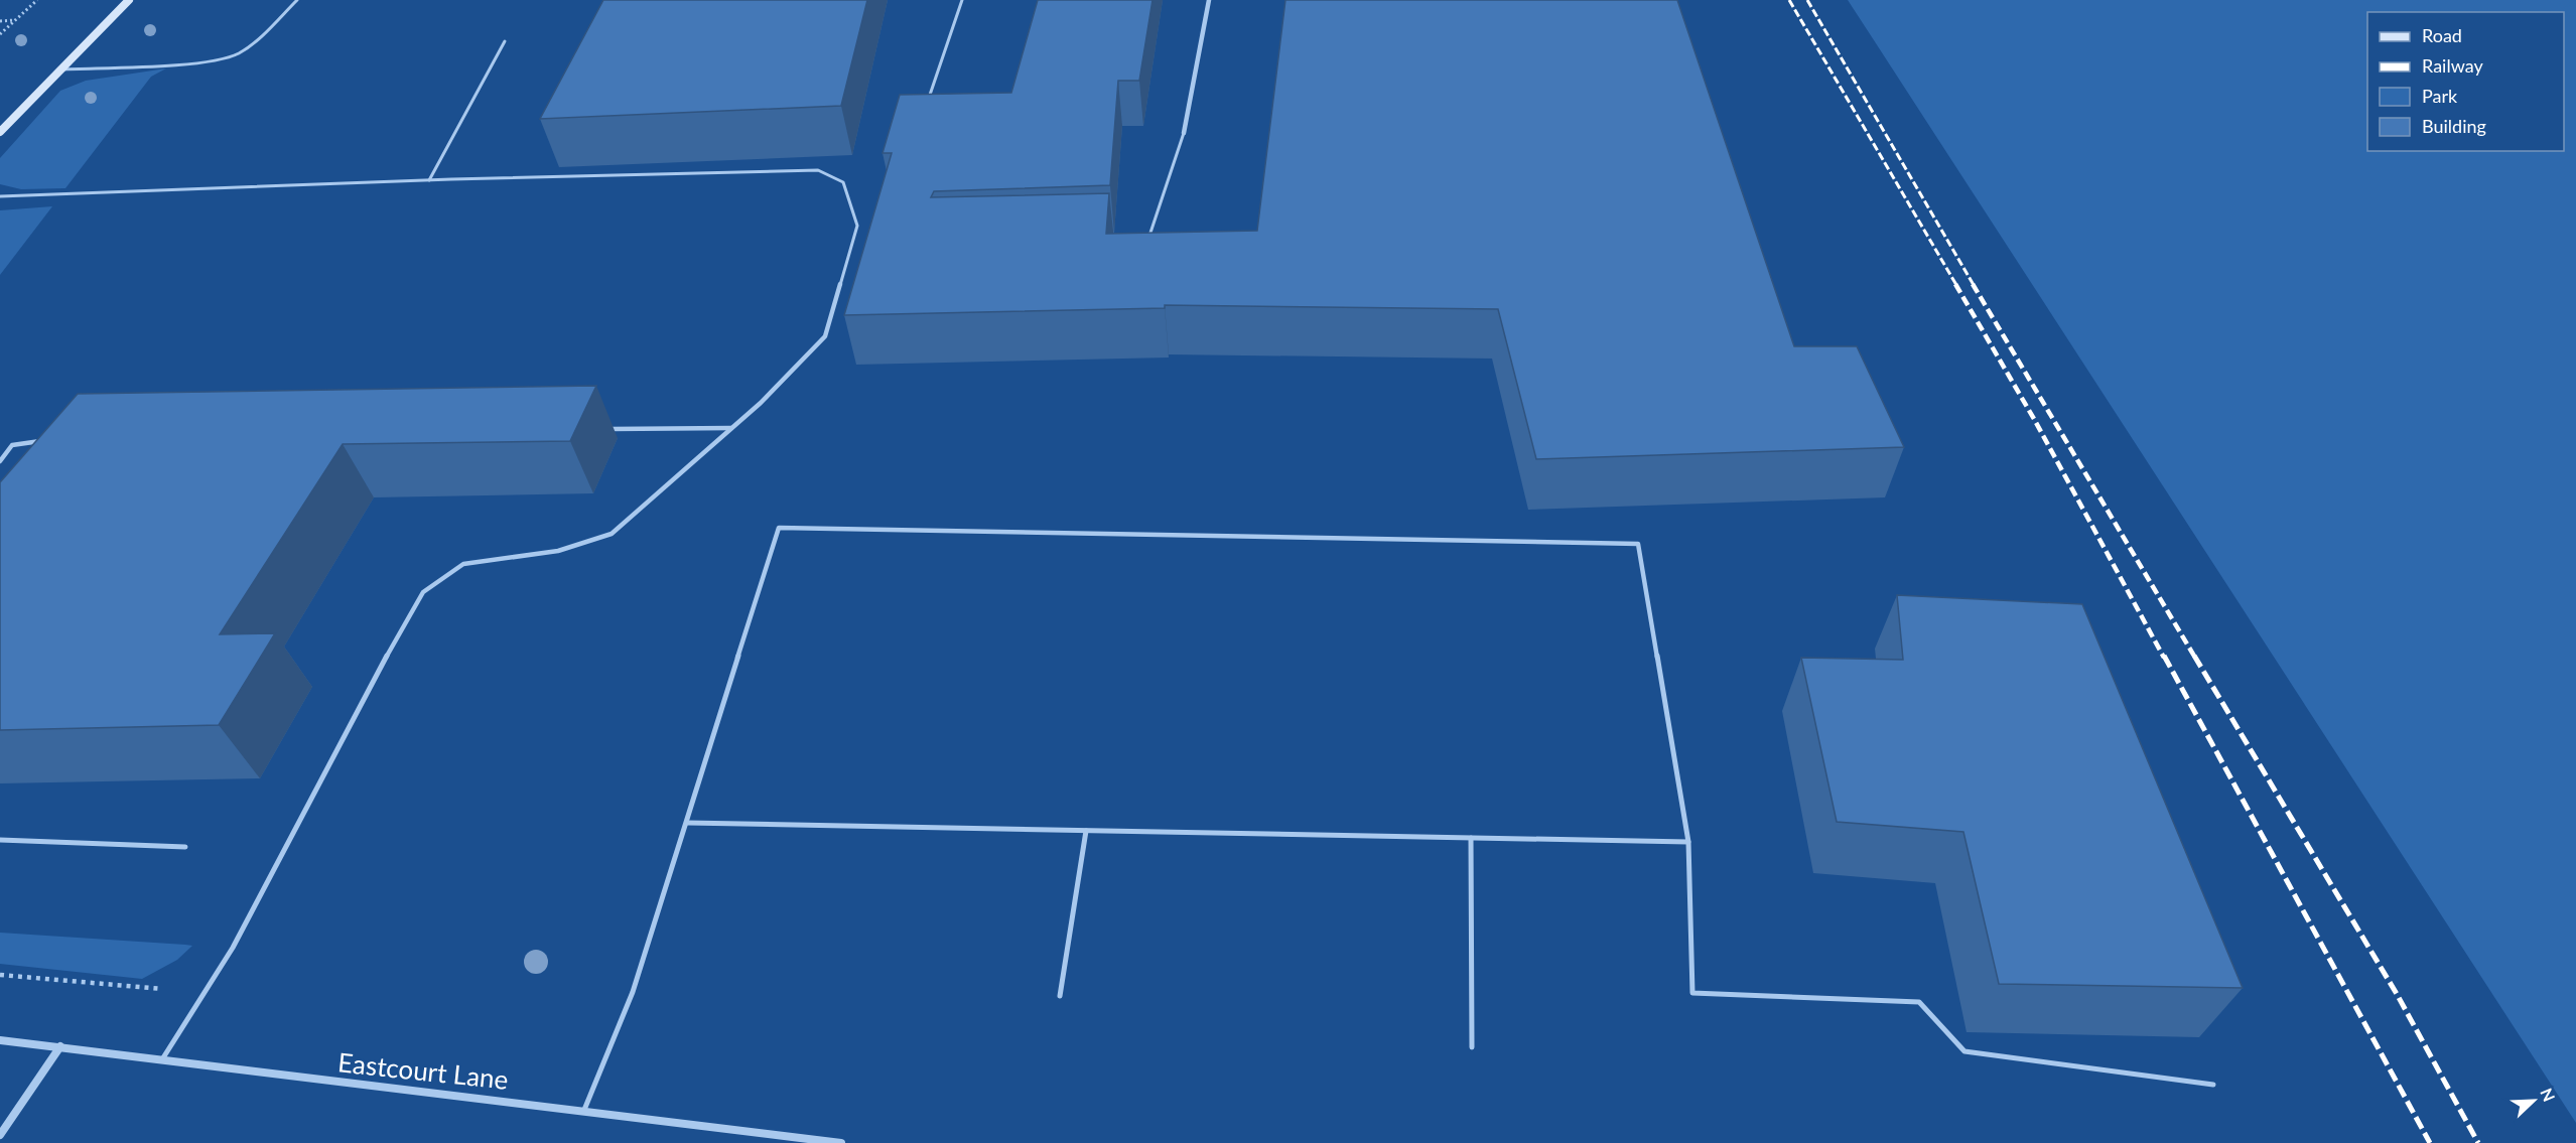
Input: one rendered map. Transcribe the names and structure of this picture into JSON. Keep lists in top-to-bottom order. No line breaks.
{"streets":{"street":["Eastcourt Lane"]},"legend":["Road","Railway","Park","Building"],"north":"top right"}
